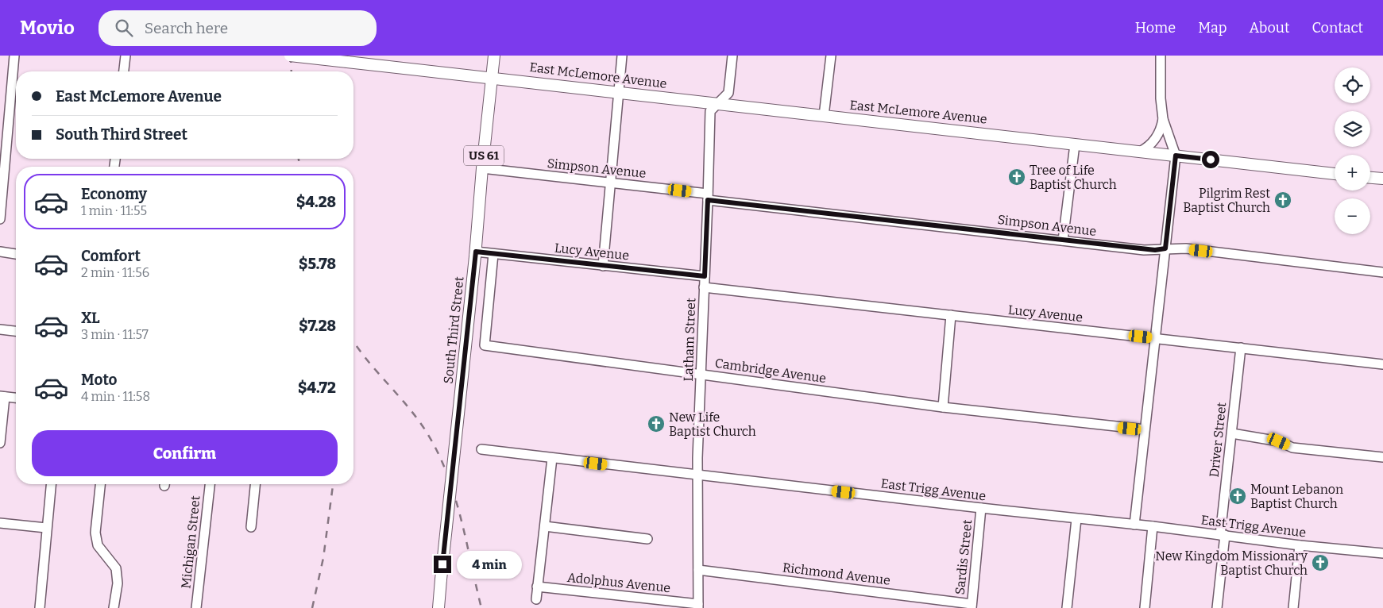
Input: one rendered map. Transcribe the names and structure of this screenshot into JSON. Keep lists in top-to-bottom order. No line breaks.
{"streets":{"main road":["East McLemore Avenue","US 61","South Third Street"],"street":["Simpson Avenue","Lucy Avenue","Latham Street","Cambridge Avenue","Driver Street","East Trigg Avenue","Michigan Street","Sardis Street","Richmond Avenue","Adolphus Avenue"]},"crossings":[["East McLemore Avenue","South Third Street"],["East McLemore Avenue","Latham Street"],["Simpson Avenue","South Third Street"],["Simpson Avenue","Latham Street"],["Lucy Avenue","South Third Street"],["Lucy Avenue","Latham Street"],["Lucy Avenue","Cambridge Avenue"],["Lucy Avenue","Driver Street"],["Latham Street","Cambridge Avenue"],["Latham Street","East Trigg Avenue"],["Latham Street","Richmond Avenue"],["Latham Street","Adolphus Avenue"],["Driver Street","East Trigg Avenue"],["East Trigg Avenue","Sardis Street"],["Sardis Street","Richmond Avenue"]],"places":{"church":["Tree of Life Baptist Church","Pilgrim Rest Baptist Church","New Life Baptist Church","Mount Lebanon Baptist Church","New Kingdom Missionary Baptist Church"]},"page":{"header":"Movio","search":"Search here","nav":["Home","Map","About","Contact"],"map_buttons":["+","−"],"banner":["East McLemore Avenue","South Third Street"],"list":[{"name":"Economy","note":"1 min · 11:55","value":"$4.28"},{"name":"Comfort","note":"2 min · 11:56","value":"$5.78"},{"name":"XL","note":"3 min · 11:57","value":"$7.28"},{"name":"Moto","note":"4 min · 11:58","value":"$4.72"}],"buttons":"Confirm","bubble":"4 min"}}
